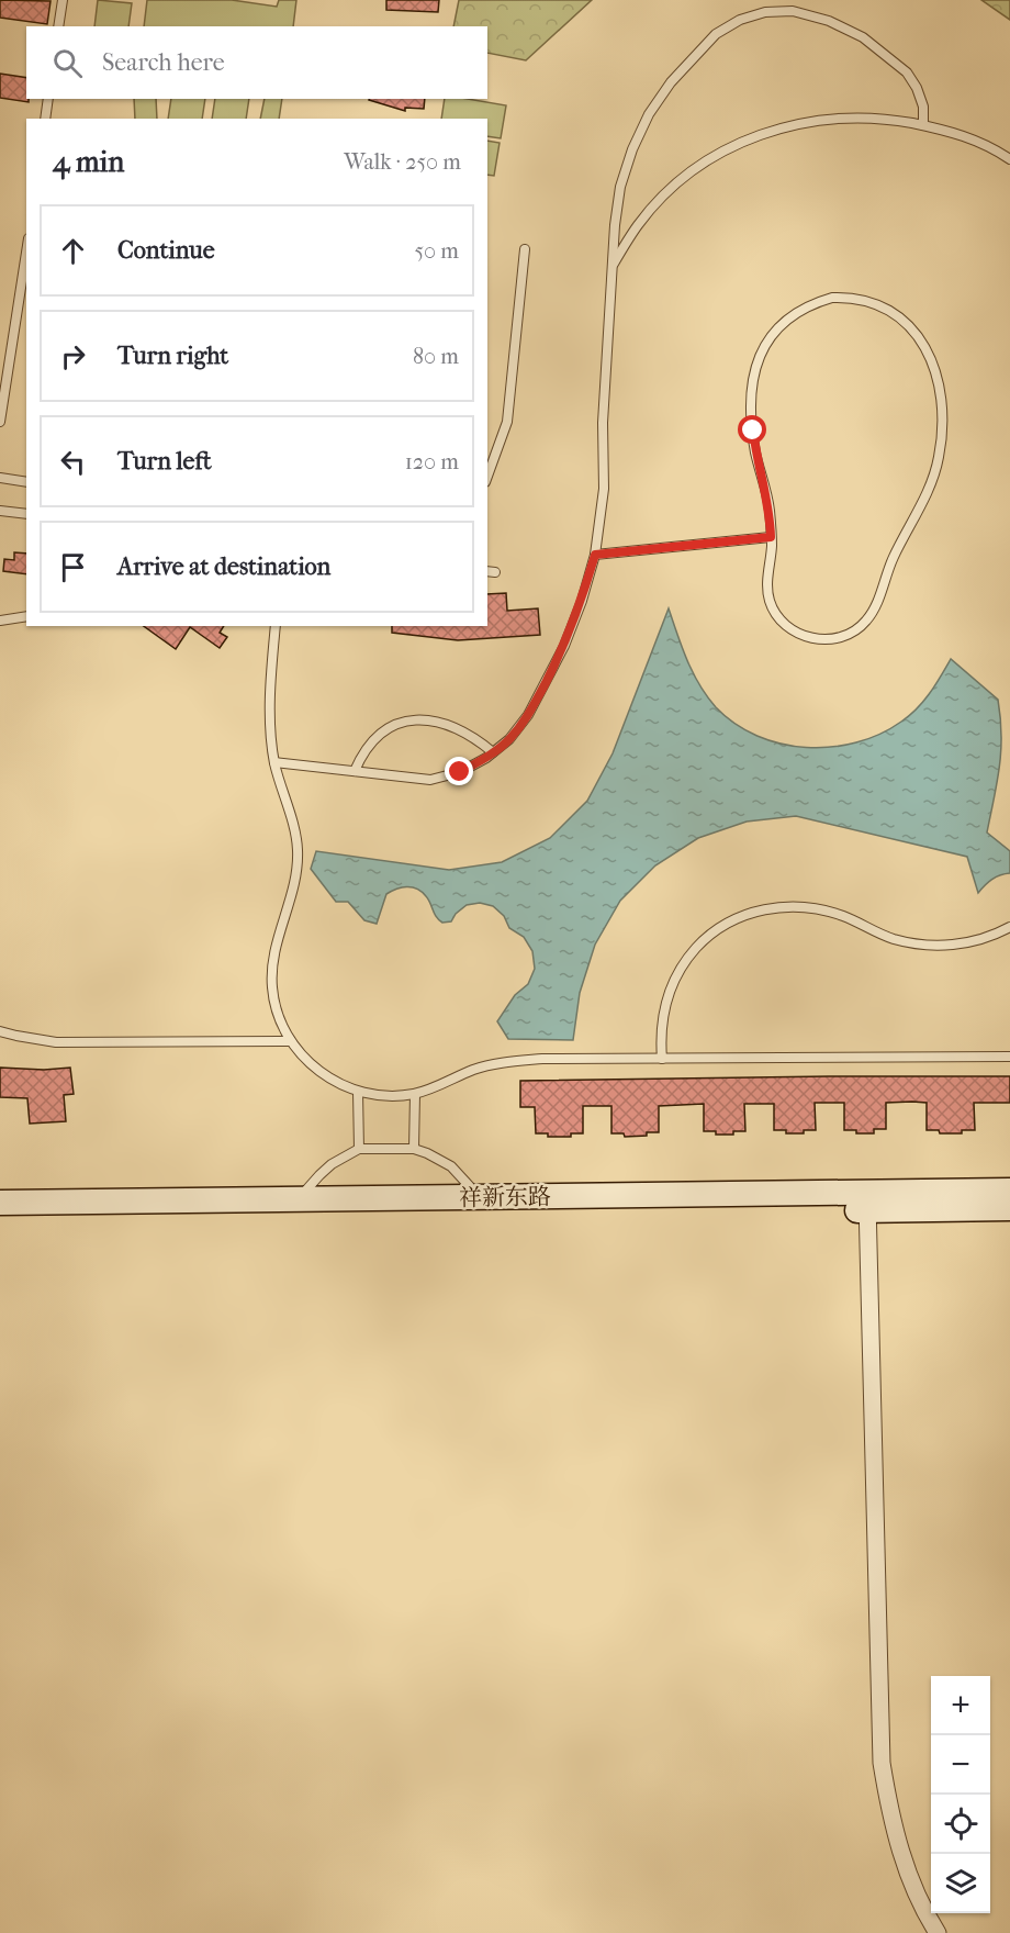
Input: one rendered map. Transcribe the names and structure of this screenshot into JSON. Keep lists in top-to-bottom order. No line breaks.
{"streets":{"street":["祥新东路"]},"page":{"search":"Search here","heading":["4 min","Walk · 250 m"],"list":[["Continue","50 m"],["Turn right","80 m"],["Turn left","120 m"],"Arrive at destination"],"map_buttons":["+","−"]}}
